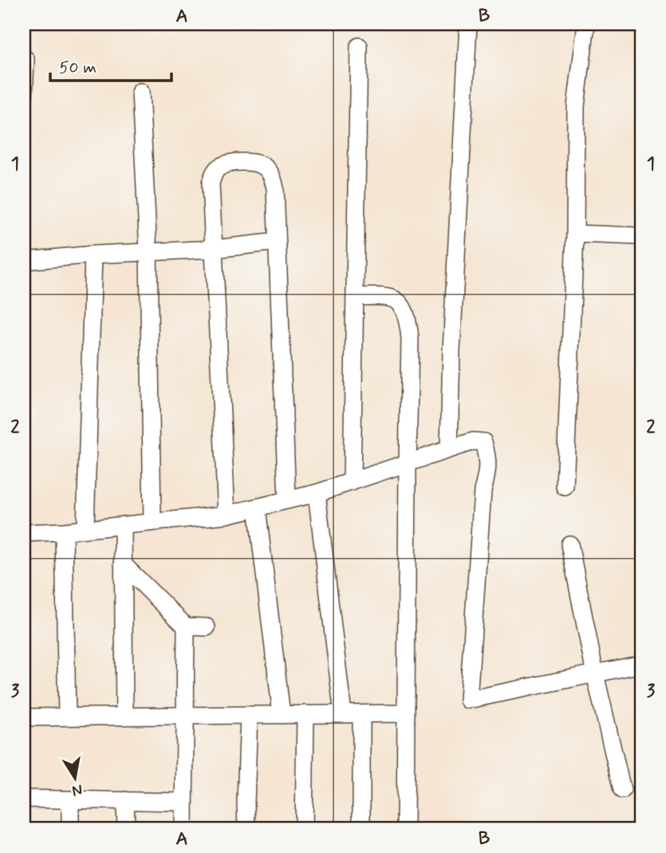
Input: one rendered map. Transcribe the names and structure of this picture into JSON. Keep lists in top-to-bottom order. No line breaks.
{"scale_bar":"50 m","north":"bottom","grid":{"columns":["A","B"],"rows":["1","2","3"]}}
